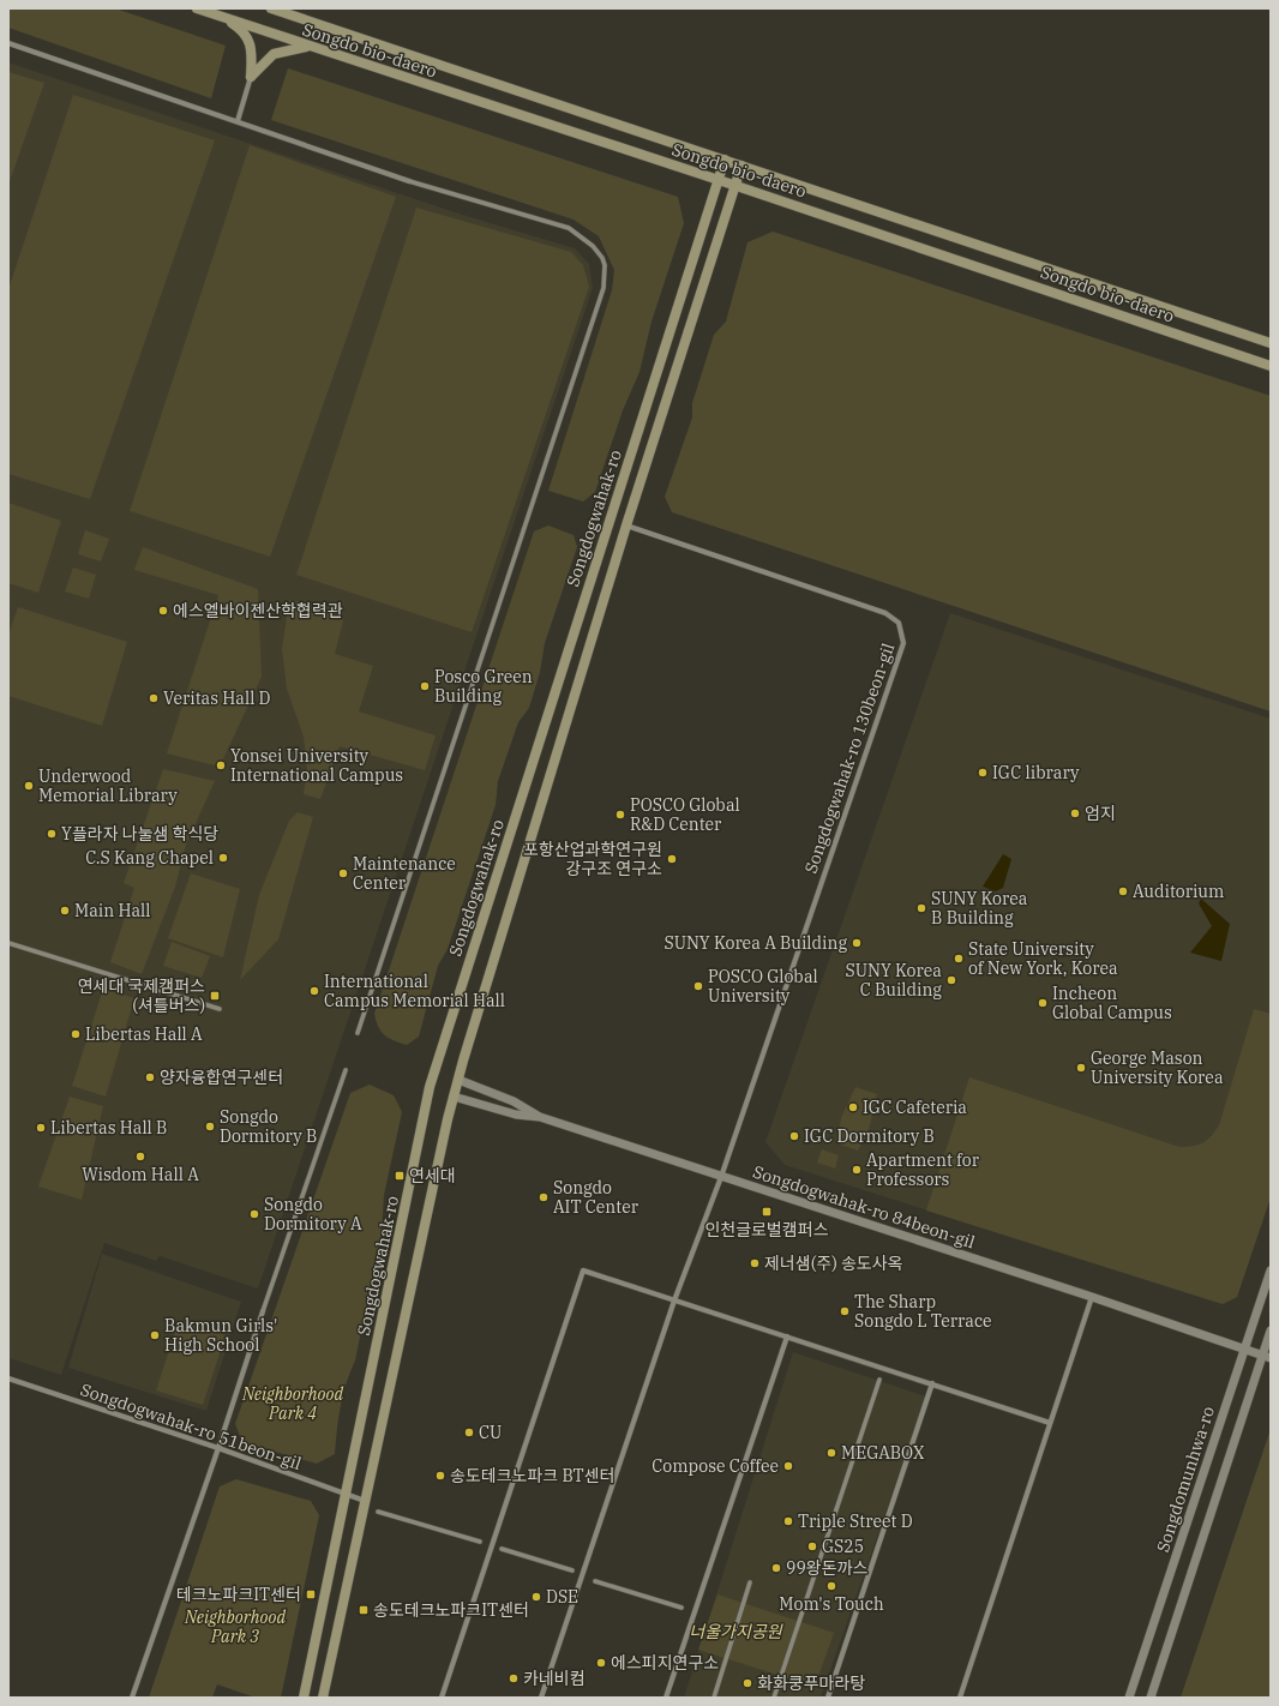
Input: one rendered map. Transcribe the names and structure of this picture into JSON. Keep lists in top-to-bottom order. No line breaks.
{"streets":{"main road":["Songdo bio-daero","Songdogwahak-ro"],"street":["Songdogwahak-ro 130beon-gil","Songdogwahak-ro 84beon-gil","Songdogwahak-ro 51beon-gil","Songdomunhwa-ro"]},"crossings":[["Songdo bio-daero","Songdogwahak-ro"],["Songdogwahak-ro","Songdogwahak-ro 130beon-gil"],["Songdogwahak-ro","Songdogwahak-ro 84beon-gil"],["Songdogwahak-ro","Songdogwahak-ro 51beon-gil"],["Songdogwahak-ro 130beon-gil","Songdogwahak-ro 84beon-gil"],["Songdogwahak-ro 84beon-gil","Songdomunhwa-ro"]],"parks":["Neighborhood Park 4","Neighborhood Park 3","너울가지공원"],"places":{"other":["에스엘바이젠산학협력관","Posco Green Building","Veritas Hall D","Yonsei University International Campus","IGC library","Underwood Memorial Library","엄지","POSCO Global R&D Center","Y플라자 나눌샘 학식당","C.S Kang Chapel","포항산업과학연구원 강구조 연구소","Maintenance Center","Auditorium","SUNY Korea B Building","Main Hall","SUNY Korea A Building","State University of New York, Korea","SUNY Korea C Building","POSCO Global University","International Campus Memorial Hall","Incheon Global Campus","Libertas Hall A","George Mason University Korea","양자융합연구센터","IGC Cafeteria","Songdo Dormitory B","Libertas Hall B","IGC Dormitory B","Wisdom Hall A","Apartment for Professors","Songdo AIT Center","Songdo Dormitory A","제너샘(주) 송도사옥","The Sharp Songdo L Terrace","Bakmun Girls' High School","CU","MEGABOX","Compose Coffee","송도테크노파크 BT센터","Triple Street D","GS25","99왕돈까스","Mom's Touch","DSE","에스피지연구소","카네비컴","화화쿵푸마라탕"],"transit":["연세대 국제캠퍼스 (셔틀버스)","연세대","인천글로벌캠퍼스","테크노파크IT센터","송도테크노파크IT센터"]}}
